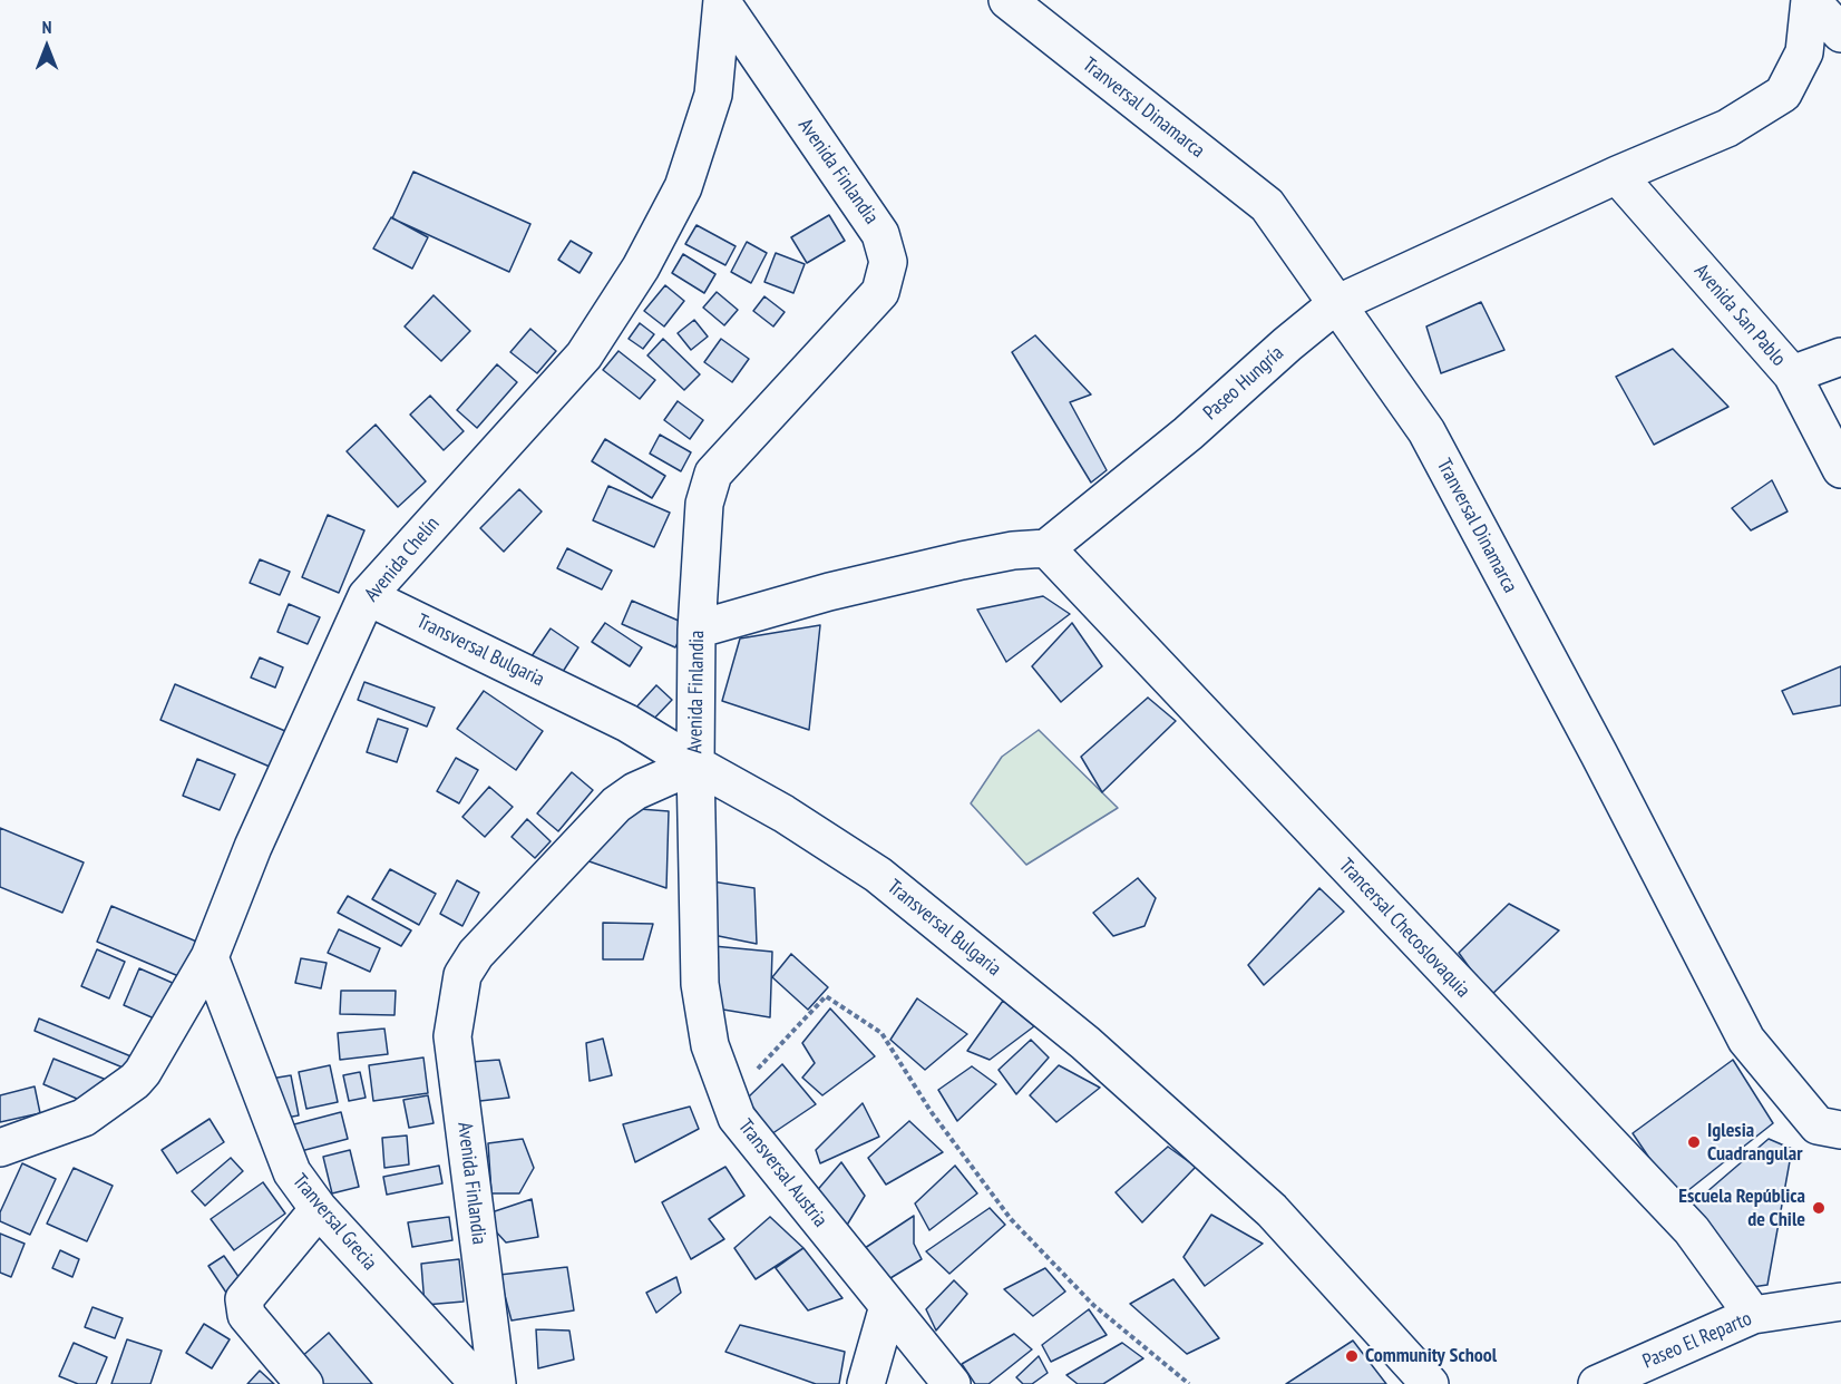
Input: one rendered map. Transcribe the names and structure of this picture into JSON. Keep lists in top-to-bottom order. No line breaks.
{"streets":{"street":["Tranversal Dinamarca","Avenida Finlandia","Avenida San Pablo","Paseo Hungría","Avenida Chelín","Transversal Bulgaria","Trancersal Checoslovaquia","Transversal Austria","Tranversal Grecia","Paseo El Reparto"]},"crossings":[["Tranversal Dinamarca","Paseo Hungría"],["Avenida Finlandia","Avenida Chelín"],["Avenida Finlandia","Transversal Bulgaria"],["Avenida Finlandia","Transversal Austria"],["Avenida San Pablo","Paseo Hungría"],["Paseo Hungría","Trancersal Checoslovaquia"],["Avenida Chelín","Transversal Bulgaria"],["Avenida Chelín","Tranversal Grecia"],["Transversal Bulgaria","Transversal Austria"],["Trancersal Checoslovaquia","Paseo El Reparto"]],"places":["Iglesia Cuadrangular","Escuela República de Chile","Community School"],"north":"top"}
